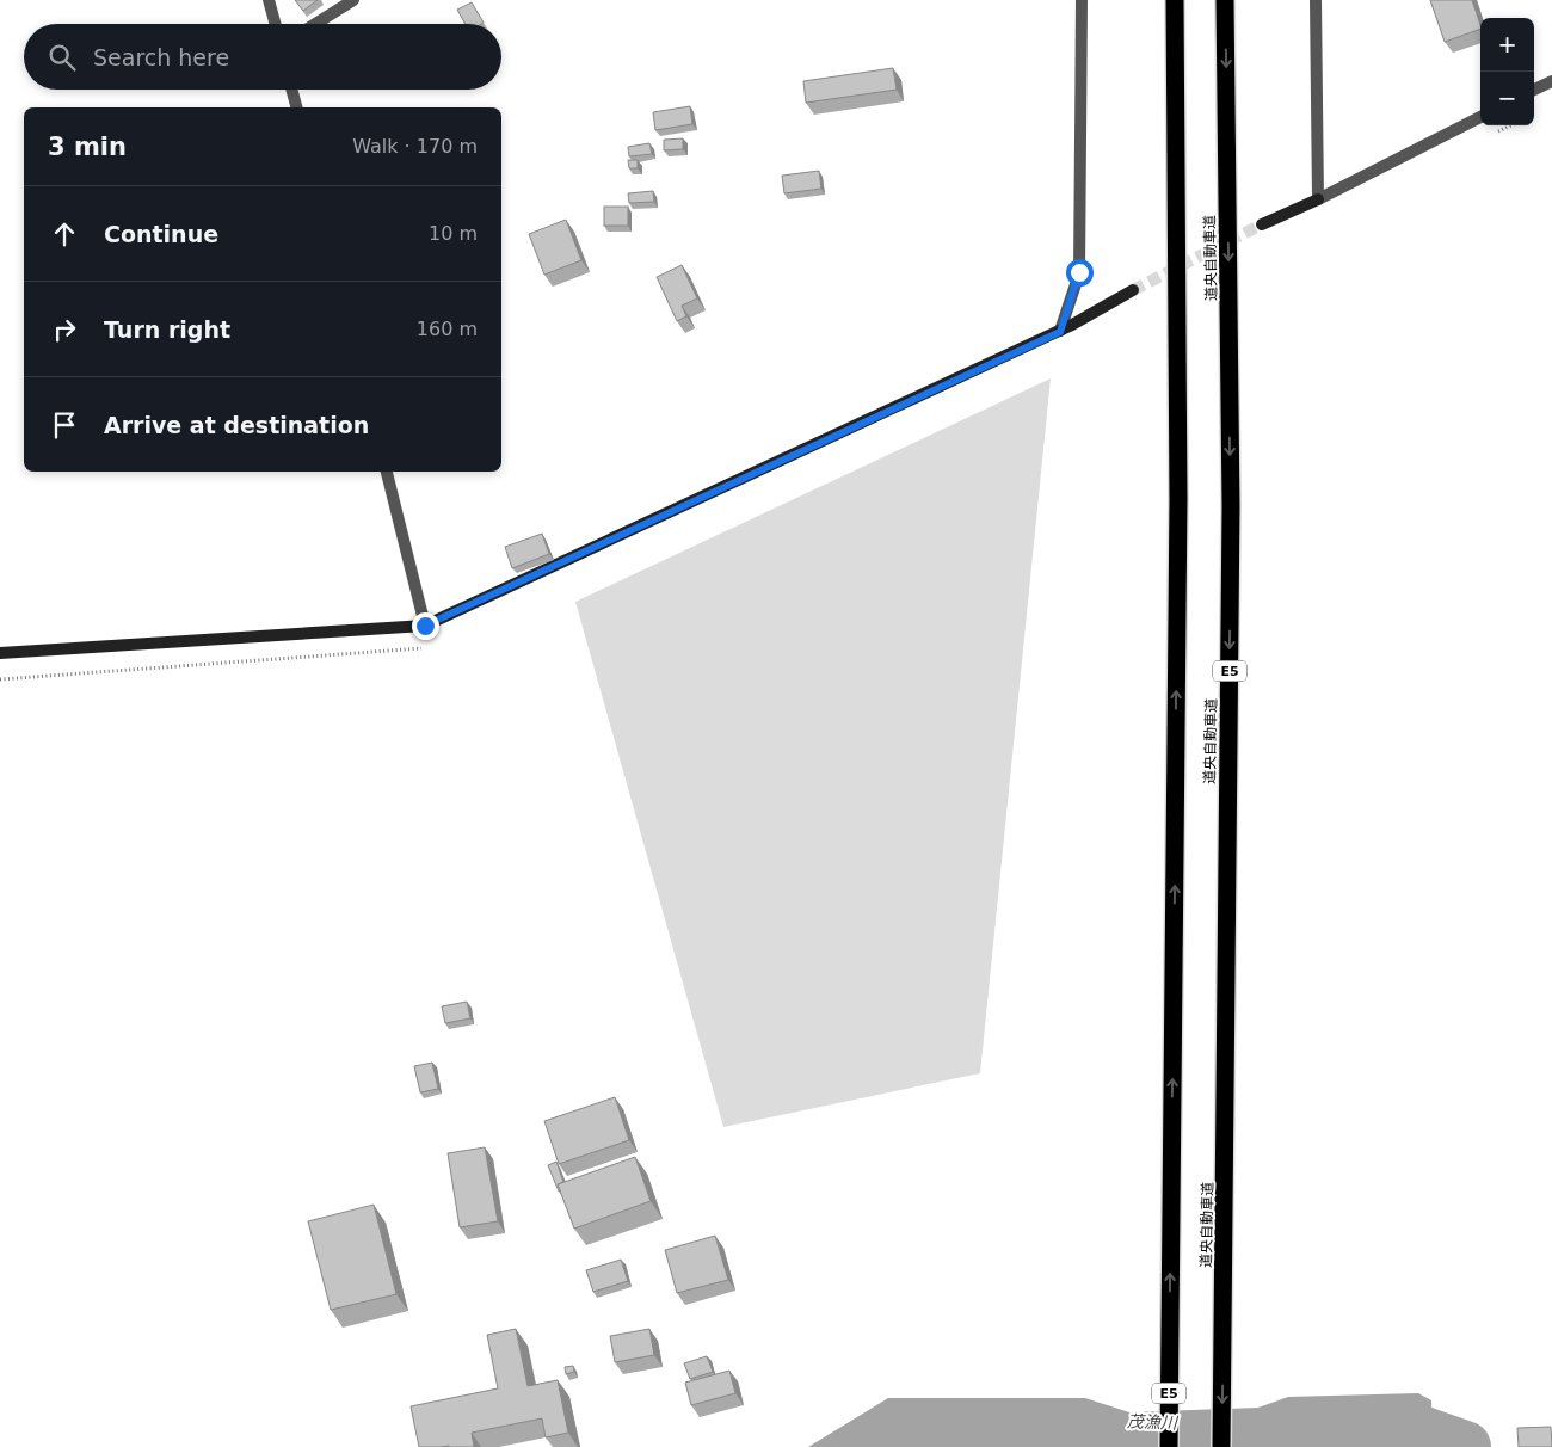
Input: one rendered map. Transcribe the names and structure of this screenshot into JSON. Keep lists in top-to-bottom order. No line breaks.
{"streets":{"highway":["道央自動車道","E5"]},"water":["茂漁川"],"page":{"map_buttons":["+","−"],"search":"Search here","heading":["3 min","Walk · 170 m"],"list":[["Continue","10 m"],["Turn right","160 m"],"Arrive at destination"]}}
